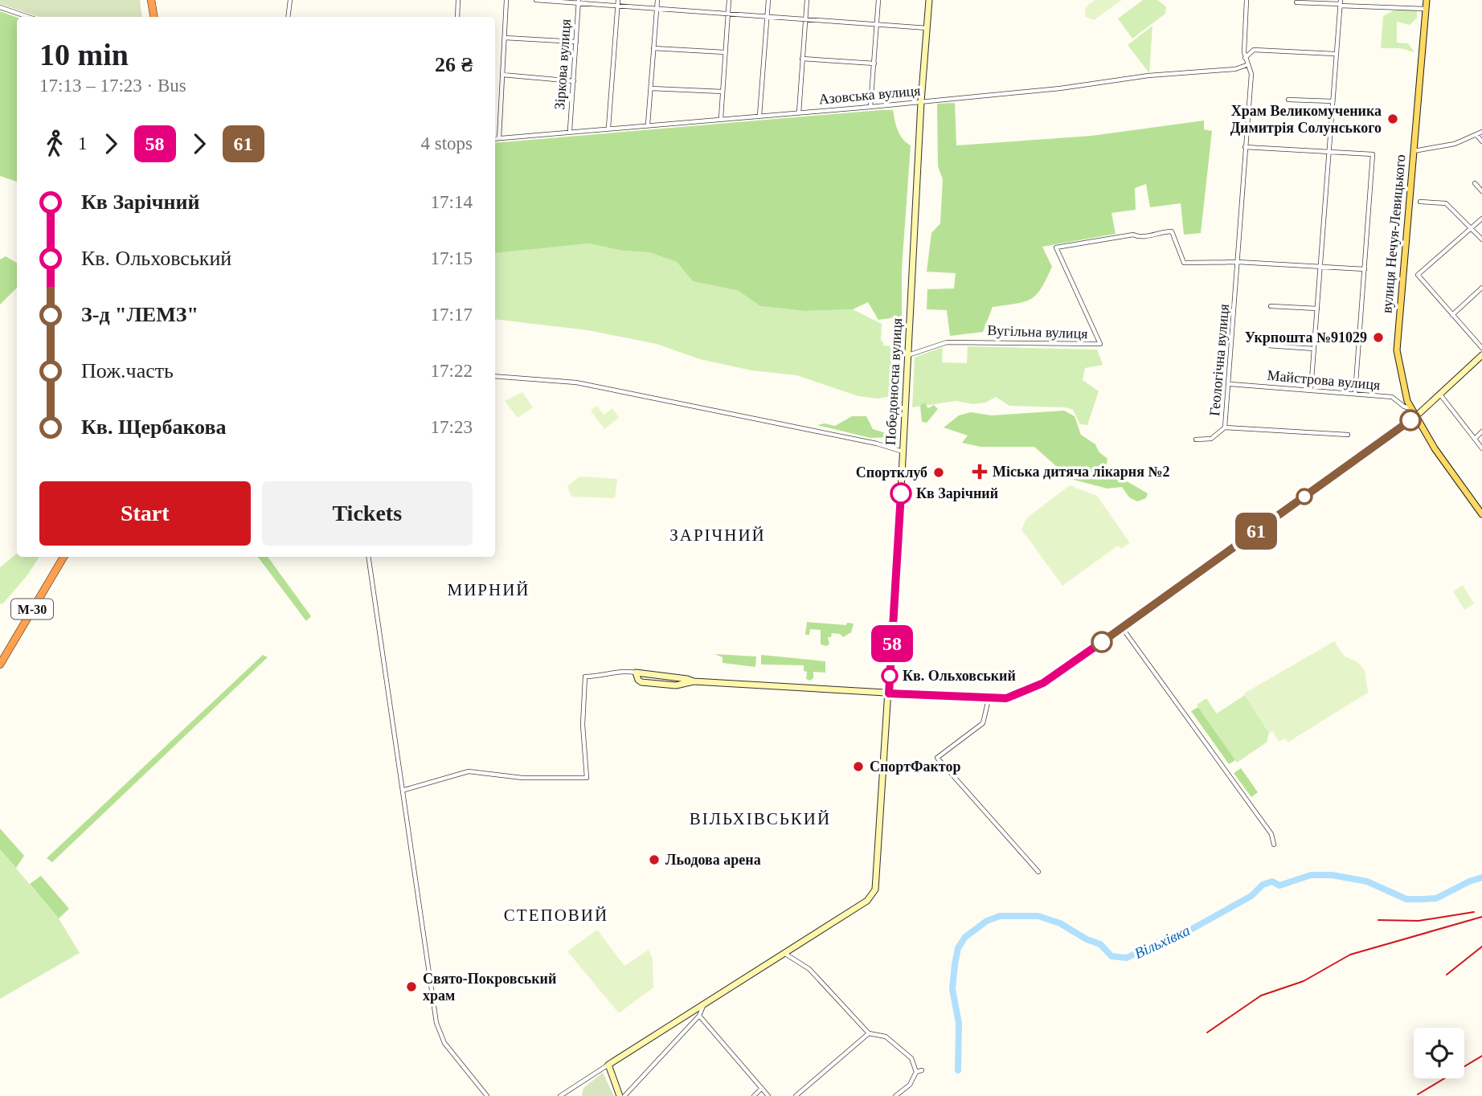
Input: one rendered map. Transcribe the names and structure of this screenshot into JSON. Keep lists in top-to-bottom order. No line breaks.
{"streets":{"highway":["М-30"],"main road":["вулиця Нечуя-Левицького"],"street":["Зіркова вулиця","Азовська вулиця","Вугільна вулиця","Геологічна вулиця","Майстрова вулиця","Победоносна вулиця"]},"crossings":[["Зіркова вулиця","Азовська вулиця"],["Азовська вулиця","Геологічна вулиця"],["Азовська вулиця","Победоносна вулиця"],["вулиця Нечуя-Левицького","Майстрова вулиця"],["Вугільна вулиця","Геологічна вулиця"],["Вугільна вулиця","Победоносна вулиця"],["Геологічна вулиця","Майстрова вулиця"]],"districts":["ЗАРІЧНИЙ","МИРНИЙ","ВІЛЬХІВСЬКИЙ","СТЕПОВИЙ"],"water":["Вільхівка"],"places":{"other":["Храм Великомученика Димитрія Солунського","Укрпошта №91029","Спортклуб","Кв Зарічний","Кв. Ольховський","СпортФактор","Льодова арена","Свято-Покровський храм"],"health":["Міська дитяча лікарня №2"]},"lines":["bus line 61","bus line 58"],"page":{"on_map":["58","61"],"heading":["10 min","17:13 – 17:23 · Bus","26 ₴"],"legs":["1","58","61","4 stops"],"list":[{"name":"Кв Зарічний","value":"17:14"},{"name":"Кв. Ольховський","value":"17:15"},{"name":"З-д \"ЛЕМЗ\"","value":"17:17"},{"name":"Пож.часть","value":"17:22"},{"name":"Кв. Щербакова","value":"17:23"}],"buttons":["Start","Tickets"]}}
